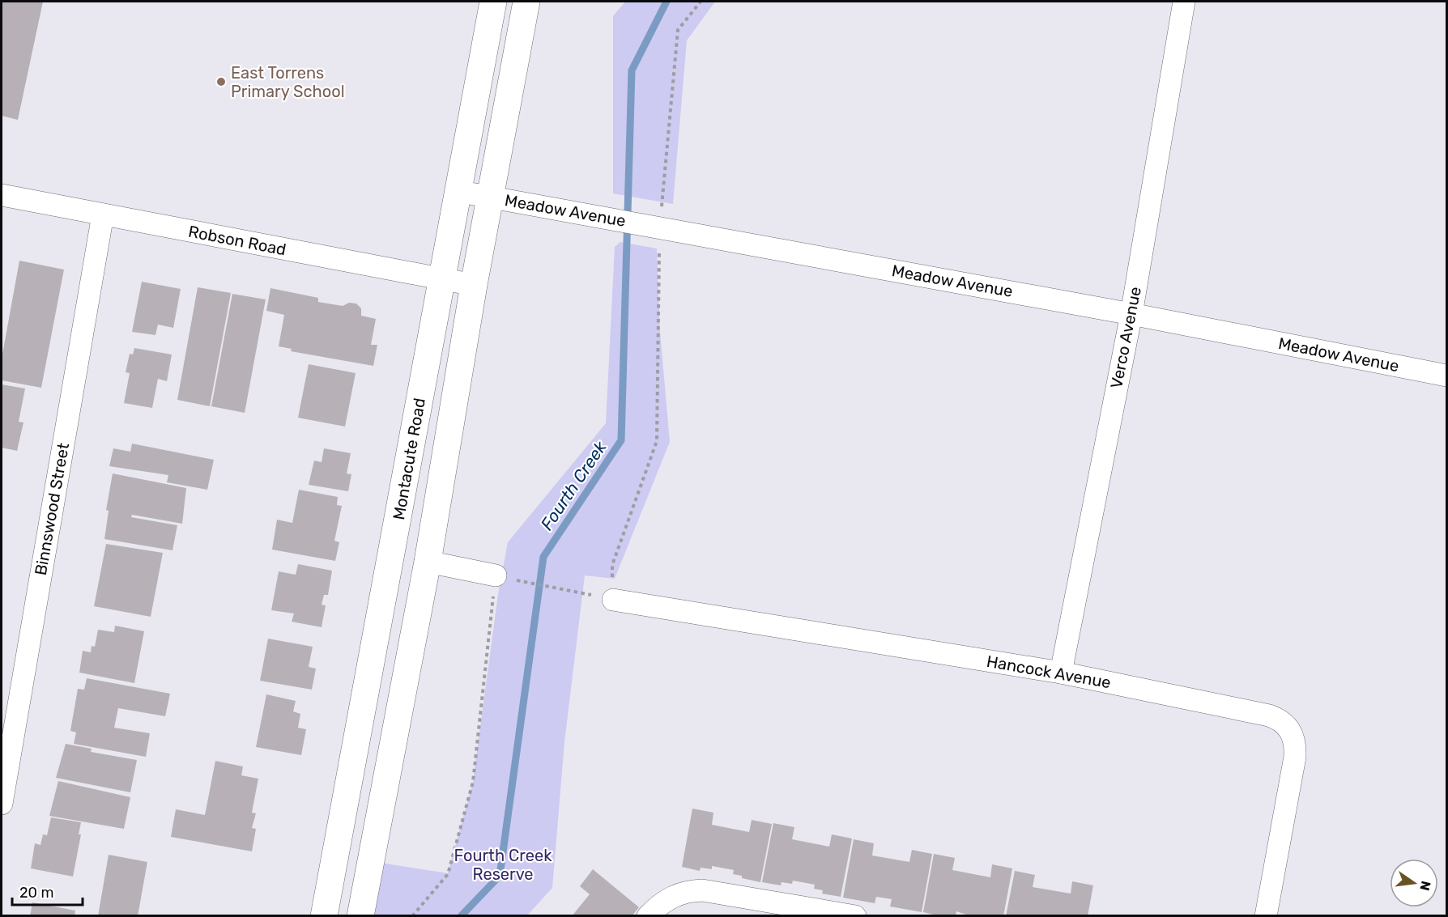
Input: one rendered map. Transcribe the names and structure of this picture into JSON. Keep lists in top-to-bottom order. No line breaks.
{"streets":{"main road":["Montacute Road"],"street":["Meadow Avenue","Robson Road","Verco Avenue","Binnswood Street","Hancock Avenue"]},"crossings":[["Meadow Avenue","Verco Avenue"],["Meadow Avenue","Montacute Road"],["Robson Road","Montacute Road"],["Robson Road","Binnswood Street"],["Verco Avenue","Hancock Avenue"]],"water":["Fourth Creek"],"parks":["Fourth Creek Reserve"],"places":["East Torrens Primary School"],"scale_bar":"20 m","north":"right"}
